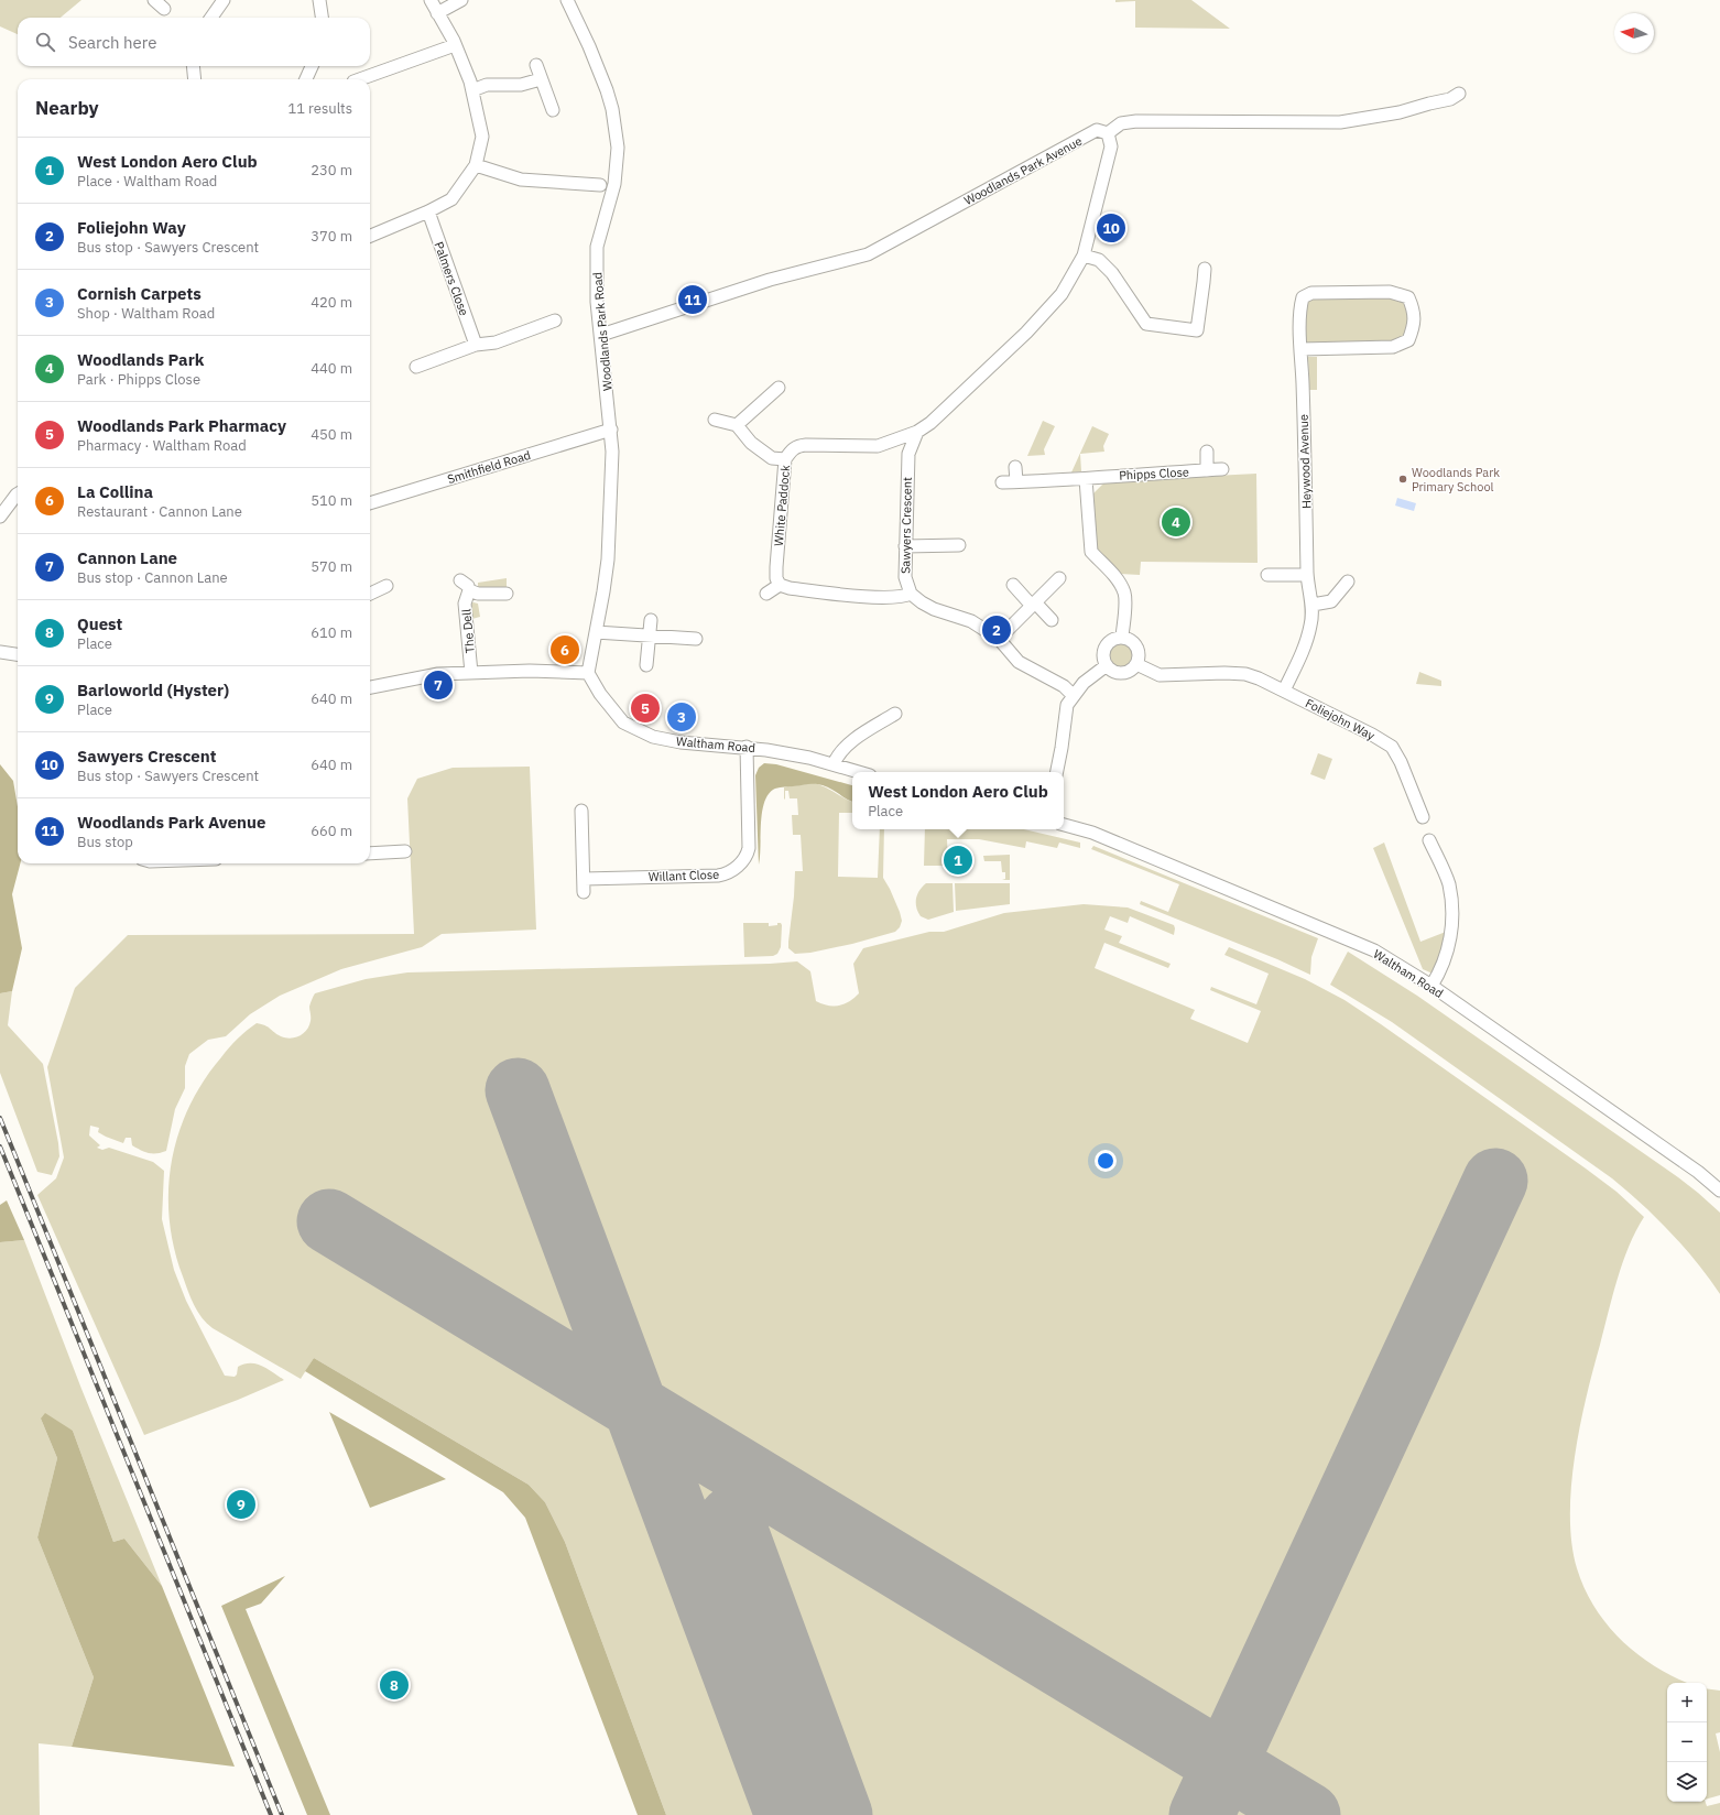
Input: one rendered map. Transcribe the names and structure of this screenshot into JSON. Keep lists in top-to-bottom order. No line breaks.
{"streets":{"street":["Woodlands Park Avenue","Palmers Close","Woodlands Park Road","Heywood Avenue","Smithfield Road","Phipps Close","White Paddock","Sawyers Crescent","The Dell","Foliejohn Way","Waltham Road","Willant Close"]},"crossings":[["Woodlands Park Avenue","Woodlands Park Road"],["Woodlands Park Avenue","Sawyers Crescent"],["Woodlands Park Road","Smithfield Road"],["Woodlands Park Road","Waltham Road"],["Heywood Avenue","Foliejohn Way"],["White Paddock","Sawyers Crescent"],["Waltham Road","Willant Close"]],"places":["Woodlands Park Primary School"],"north":"left","page":{"search":"Search here","heading":["Nearby","11 results"],"list":[{"mark":"1","name":"West London Aero Club","note":"Place · Waltham Road","value":"230 m"},{"mark":"2","name":"Foliejohn Way","note":"Bus stop · Sawyers Crescent","value":"370 m"},{"mark":"3","name":"Cornish Carpets","note":"Shop · Waltham Road","value":"420 m"},{"mark":"4","name":"Woodlands Park","note":"Park · Phipps Close","value":"440 m"},{"mark":"5","name":"Woodlands Park Pharmacy","note":"Pharmacy · Waltham Road","value":"450 m"},{"mark":"6","name":"La Collina","note":"Restaurant · Cannon Lane","value":"510 m"},{"mark":"7","name":"Cannon Lane","note":"Bus stop · Cannon Lane","value":"570 m"},{"mark":"8","name":"Quest","note":"Place","value":"610 m"},{"mark":"9","name":"Barloworld (Hyster)","note":"Place","value":"640 m"},{"mark":"10","name":"Sawyers Crescent","note":"Bus stop · Sawyers Crescent","value":"640 m"},{"mark":"11","name":"Woodlands Park Avenue","note":"Bus stop","value":"660 m"}],"pins":["10","11","4","2","6","7","5","3","1","9","8"],"popup":["West London Aero Club","Place"],"map_buttons":["+","−"]}}
